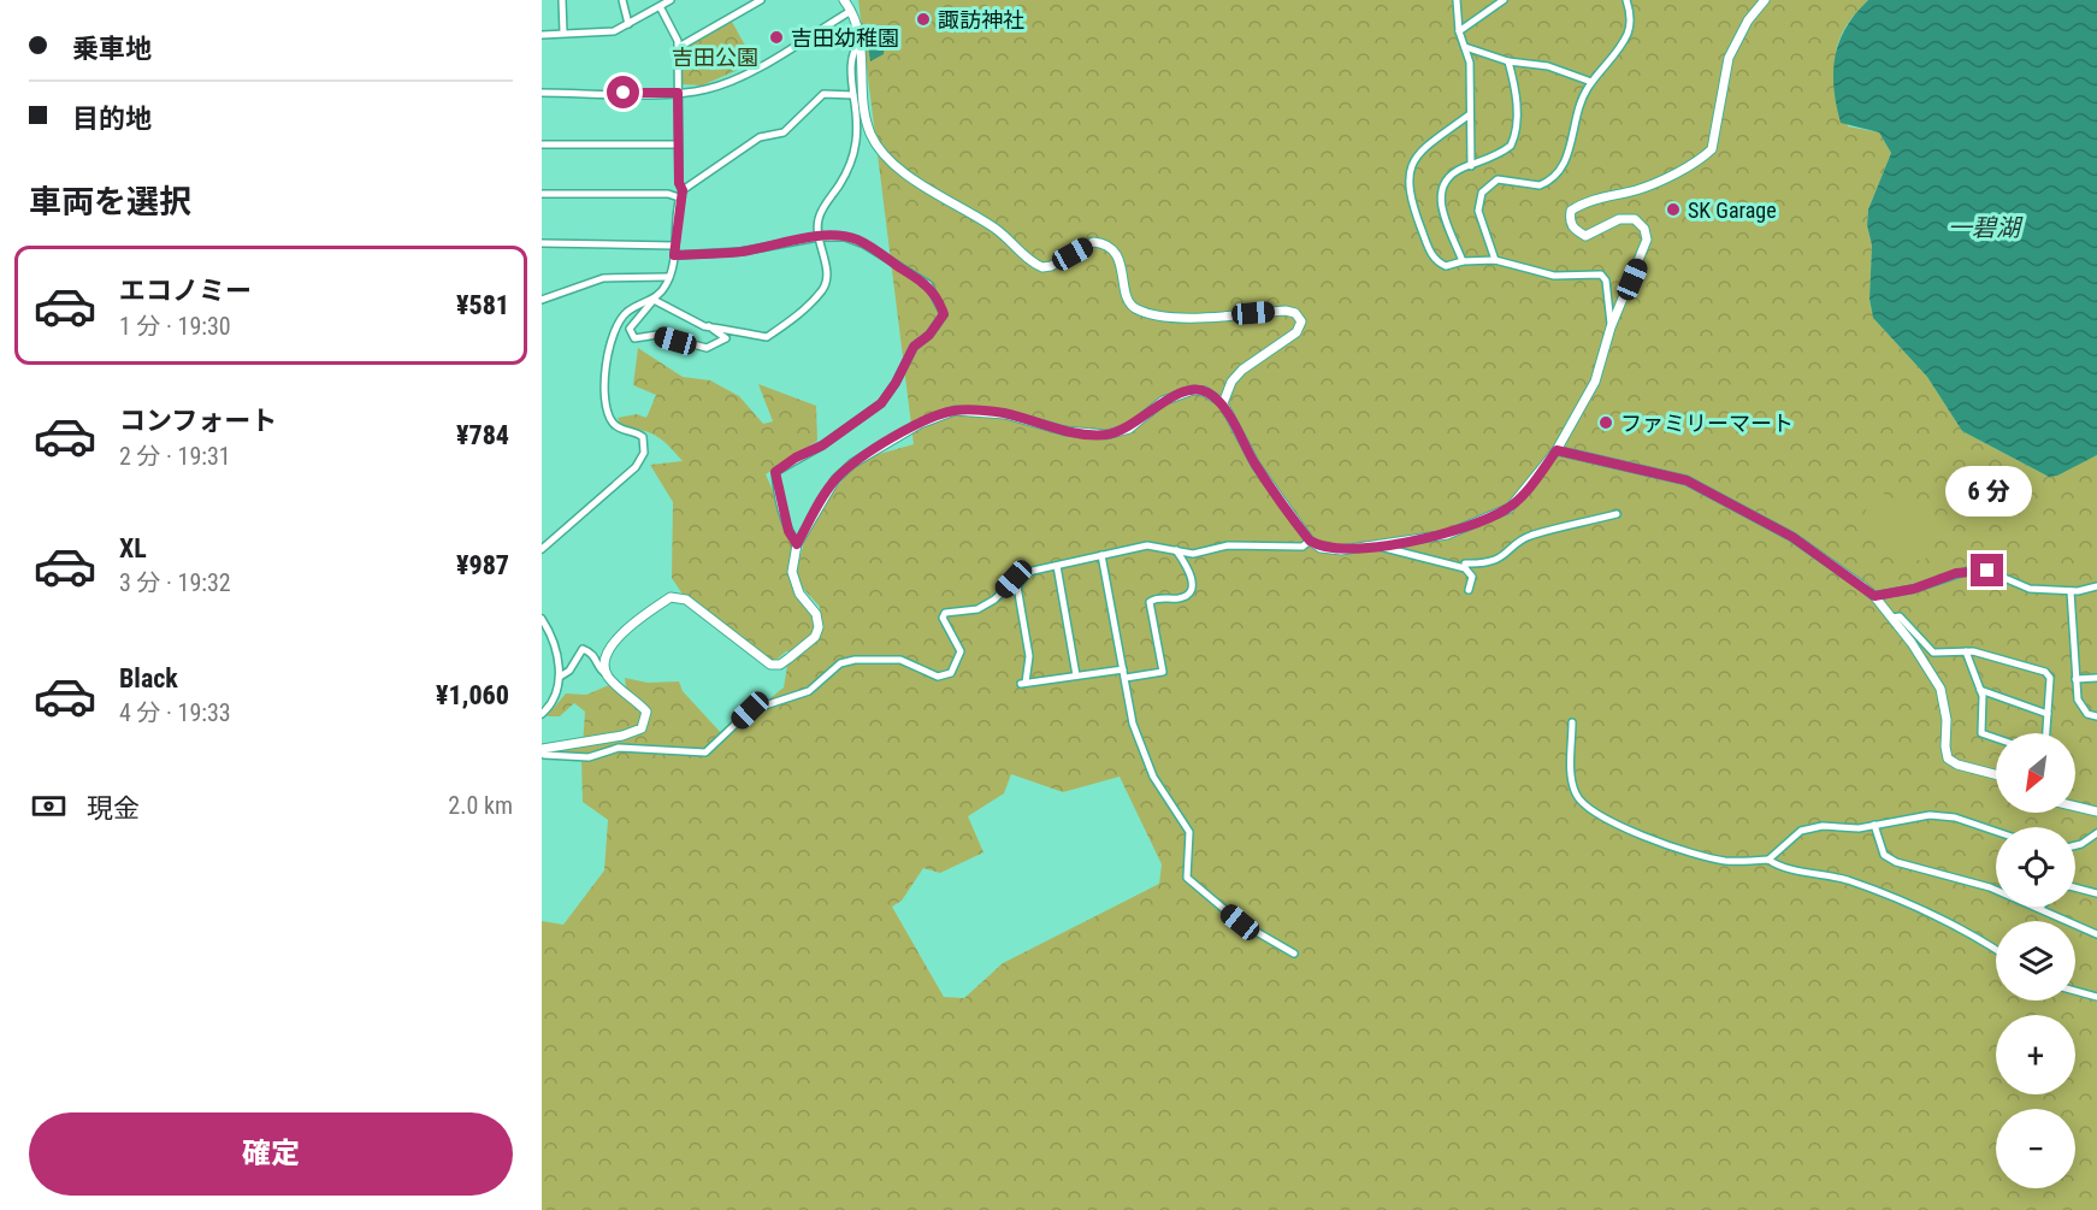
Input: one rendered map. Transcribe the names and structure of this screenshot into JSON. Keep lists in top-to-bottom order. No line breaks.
{"water":["一碧湖"],"parks":["吉田公園"],"places":["諏訪神社","吉田幼稚園","SK Garage","ファミリーマート"],"north":"bottom left","page":{"banner":["乗車地","目的地"],"heading":"車両を選択","list":[{"name":"エコノミー","note":"1 分 · 19:30","value":"¥581"},{"name":"コンフォート","note":"2 分 · 19:31","value":"¥784"},{"name":"XL","note":"3 分 · 19:32","value":"¥987"},{"name":"Black","note":"4 分 · 19:33","value":"¥1,060"}],"bubble":"6 分","map_buttons":["+","−"],"pay":["現金","2.0 km"],"buttons":"確定"}}
